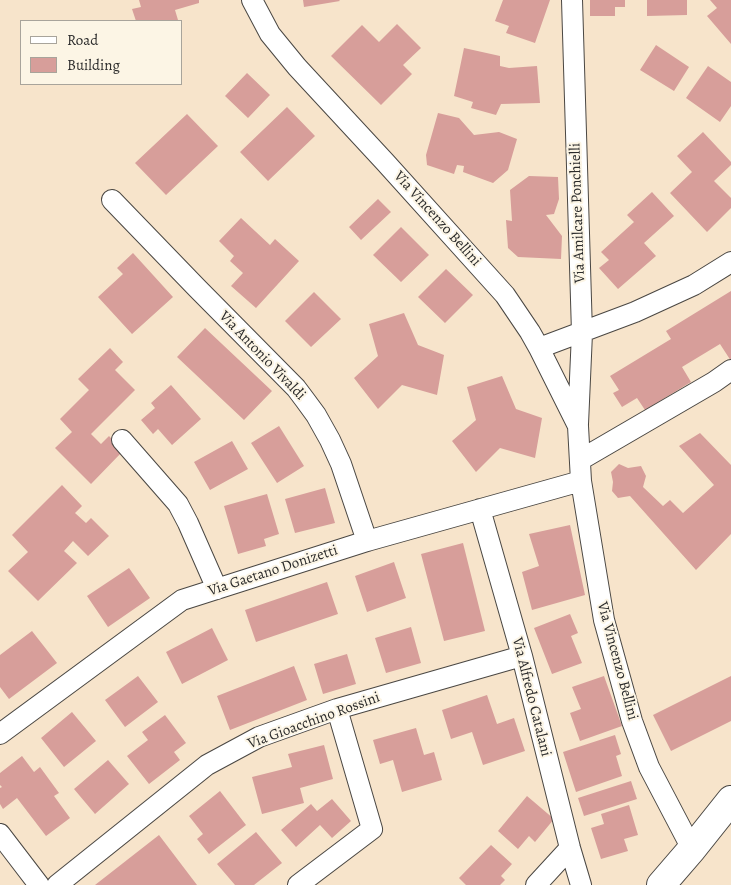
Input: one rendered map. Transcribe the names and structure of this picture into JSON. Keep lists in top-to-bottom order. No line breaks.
{"streets":{"street":["Via Amilcare Ponchielli","Via Vincenzo Bellini","Via Antonio Vivaldi","Via Gaetano Donizetti","Via Alfredo Catalani","Via Gioacchino Rossini"]},"crossings":[["Via Amilcare Ponchielli","Via Vincenzo Bellini"],["Via Vincenzo Bellini","Via Gaetano Donizetti"],["Via Antonio Vivaldi","Via Gaetano Donizetti"],["Via Gaetano Donizetti","Via Alfredo Catalani"],["Via Alfredo Catalani","Via Gioacchino Rossini"]],"legend":["Road","Building"]}
